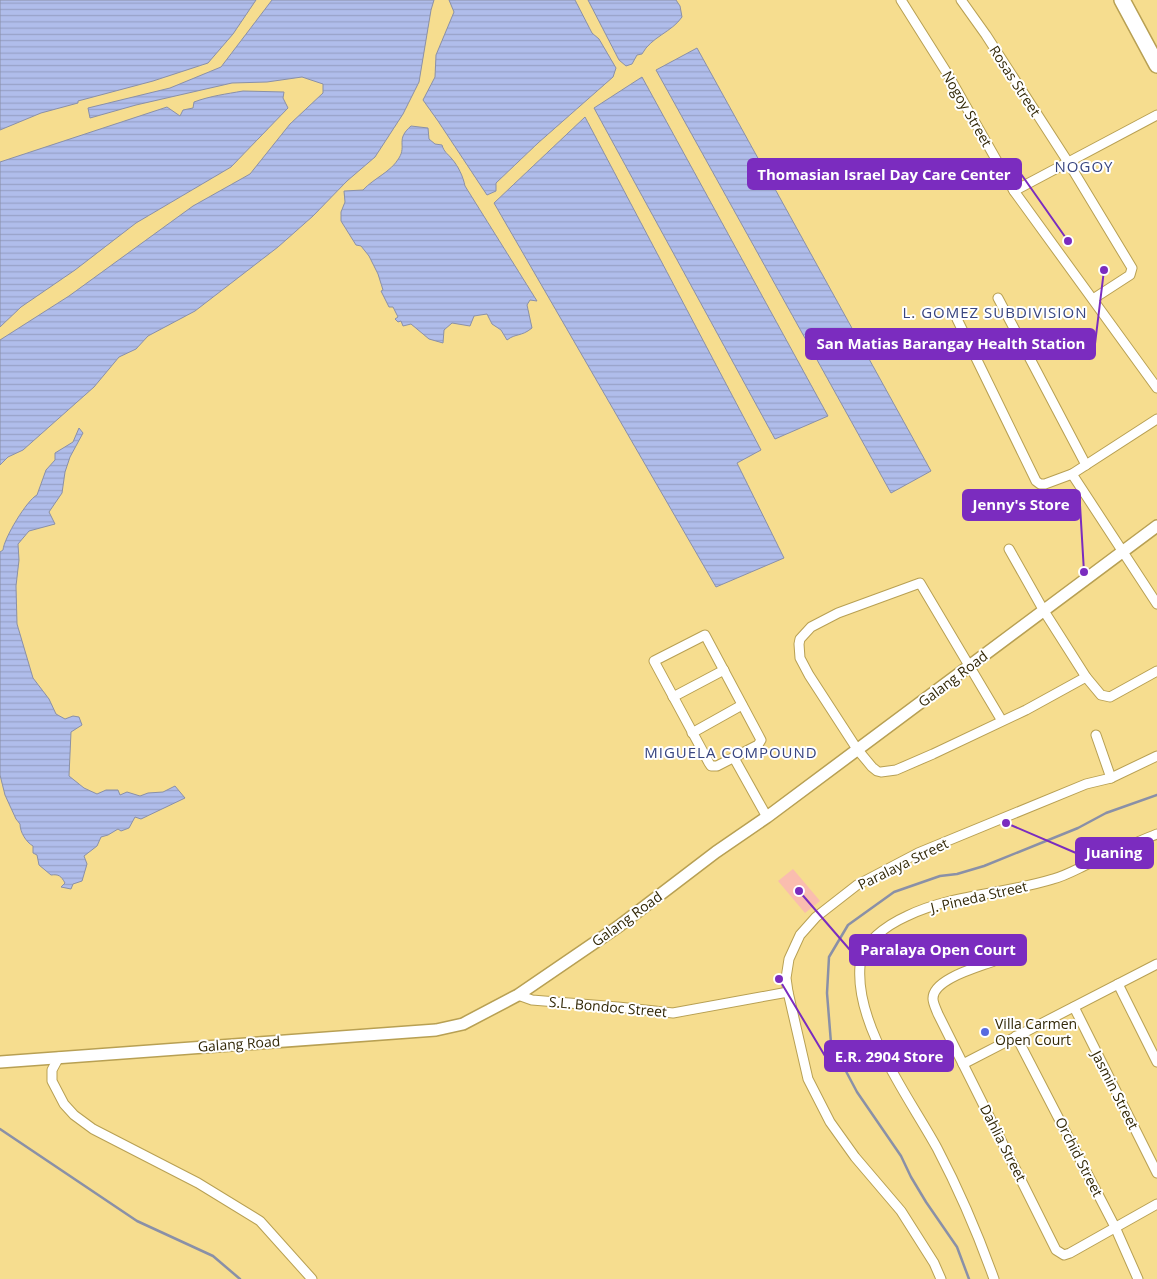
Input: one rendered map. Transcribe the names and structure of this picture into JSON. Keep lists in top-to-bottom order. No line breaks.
{"streets":{"street":["Rosas Street","Nogoy Street","Galang Road","Paralaya Street","J. Pineda Street","S.L. Bondoc Street","Jasmin Street","Dahlia Street","Orchid Street"]},"crossings":[["Rosas Street","Nogoy Street"],["Galang Road","S.L. Bondoc Street"],["Paralaya Street","S.L. Bondoc Street"],["Dahlia Street","Orchid Street"]],"districts":["NOGOY","L. GOMEZ SUBDIVISION","MIGUELA COMPOUND"],"places":["Thomasian Israel Day Care Center","San Matias Barangay Health Station","Jenny's Store","Juaning","Paralaya Open Court","E.R. 2904 Store","Villa Carmen Open Court"]}
